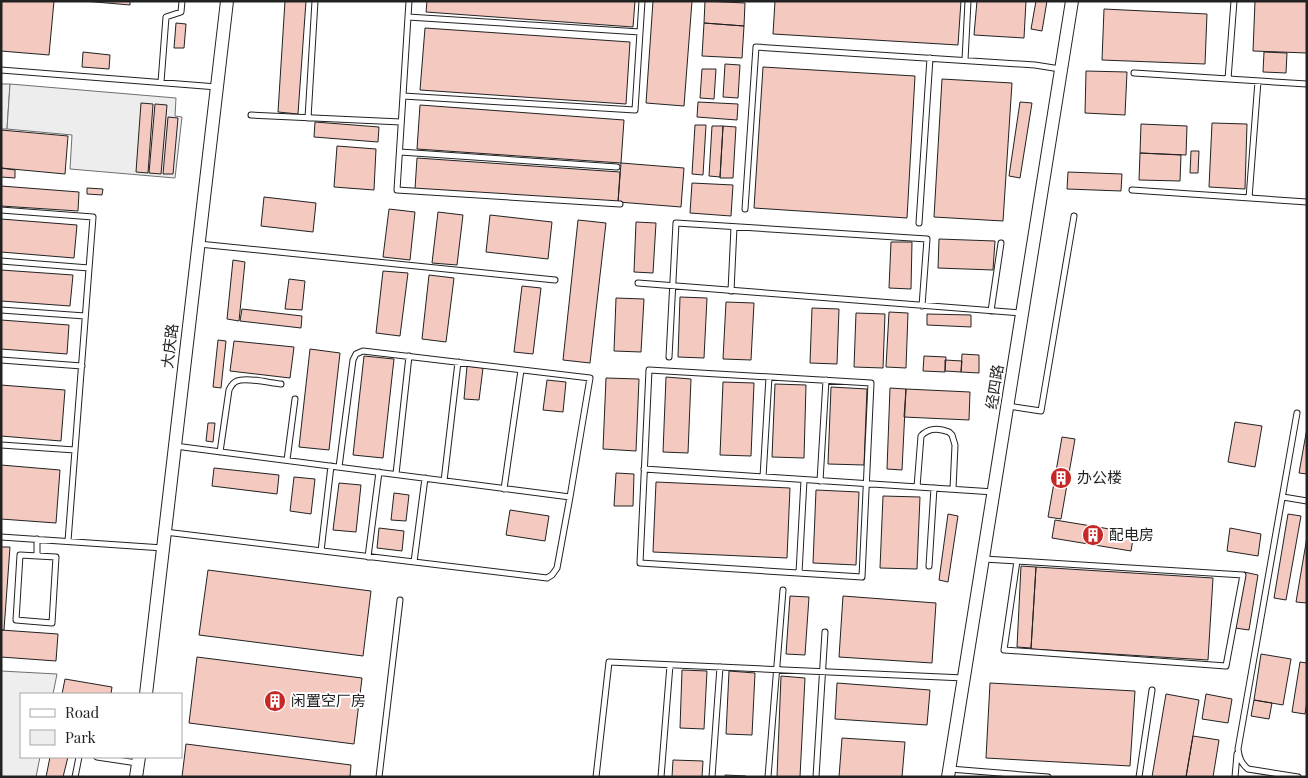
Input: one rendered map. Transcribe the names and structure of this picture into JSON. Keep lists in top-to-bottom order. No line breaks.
{"streets":{"street":["大庆路","经四路"]},"places":{"building":["办公楼","配电房","闲置空厂房"]},"legend":["Road","Park"]}
